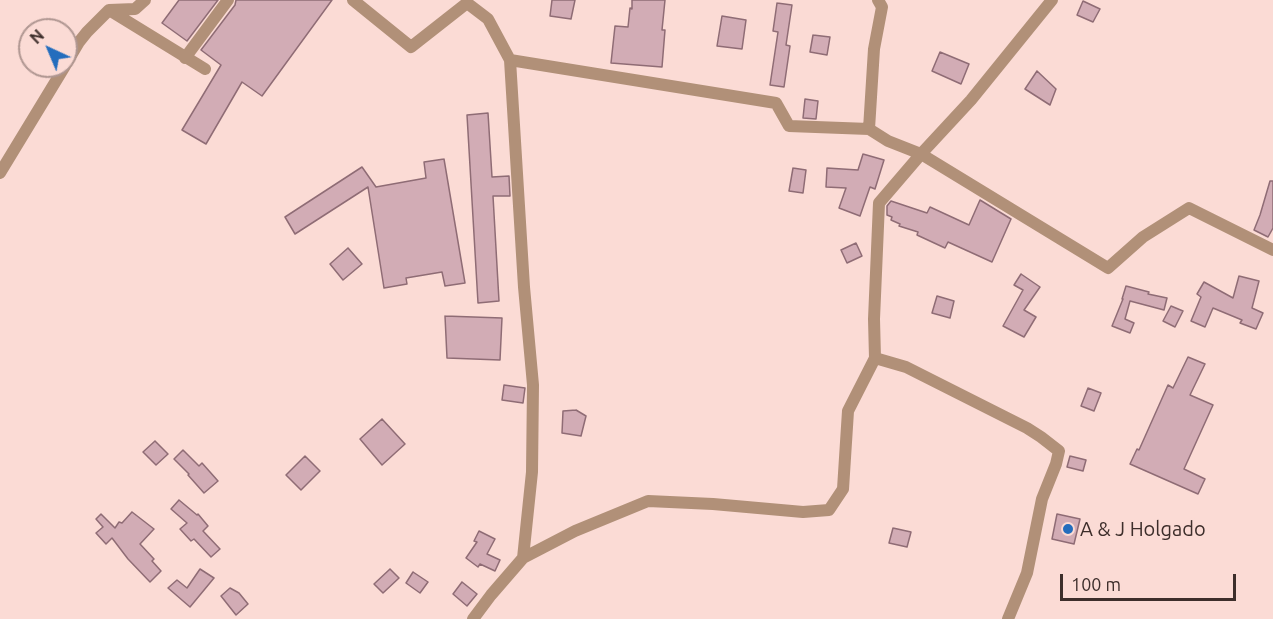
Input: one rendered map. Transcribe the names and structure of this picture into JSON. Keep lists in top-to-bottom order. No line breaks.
{"places":["A & J Holgado"],"scale_bar":"100 m","north":"top left"}
